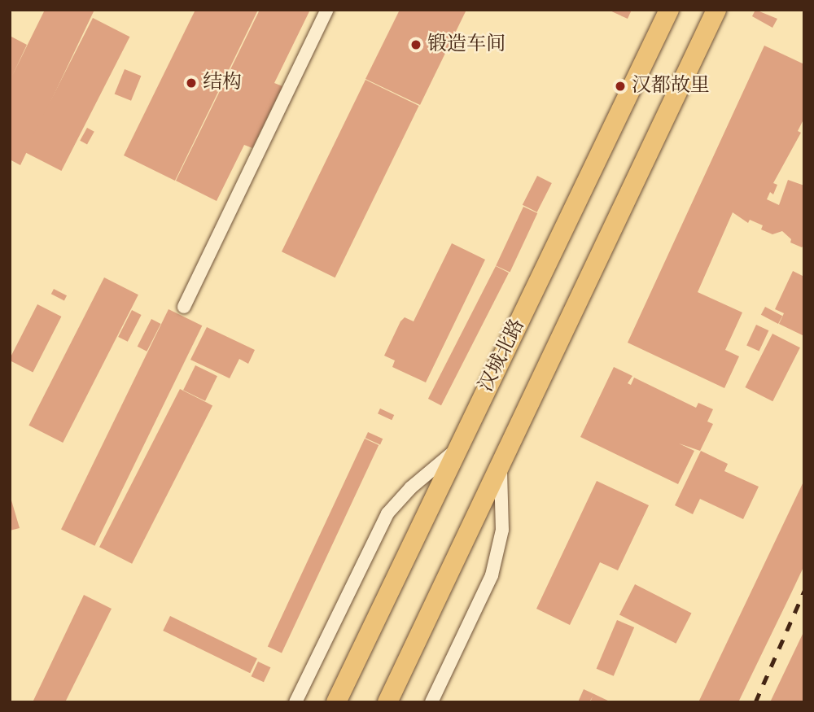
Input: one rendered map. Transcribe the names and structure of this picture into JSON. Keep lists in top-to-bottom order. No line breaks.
{"streets":{"main road":["汉城北路"]},"places":["锻造车间","结构","汉都故里"]}
